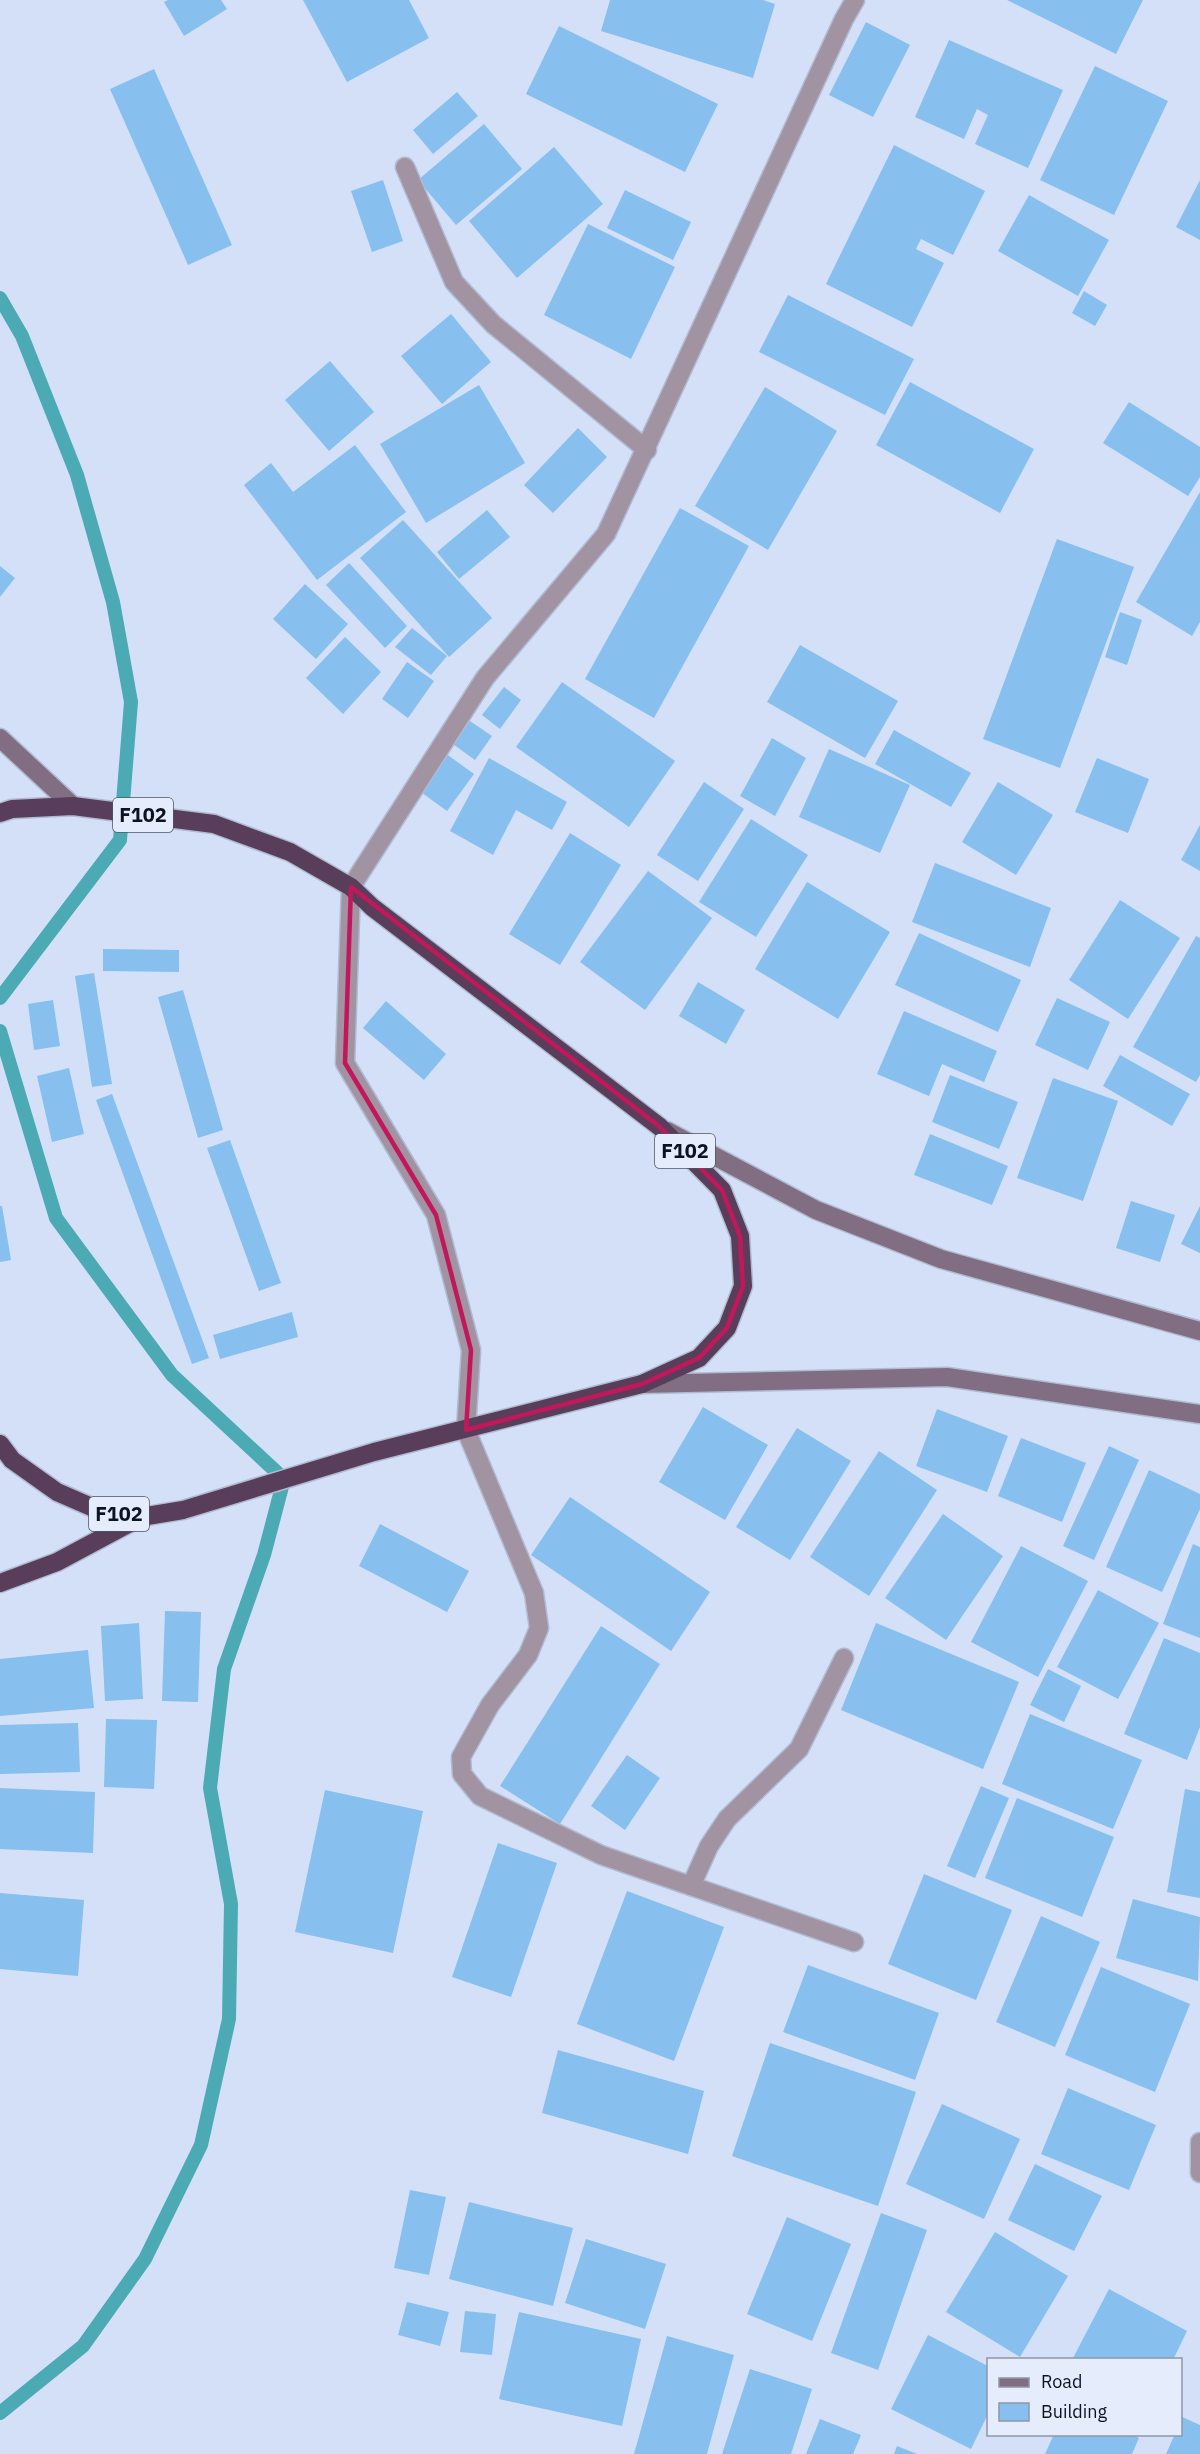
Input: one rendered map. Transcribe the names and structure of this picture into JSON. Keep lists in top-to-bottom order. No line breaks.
{"streets":{"highway":["F102"]},"legend":["Road","Building"]}
